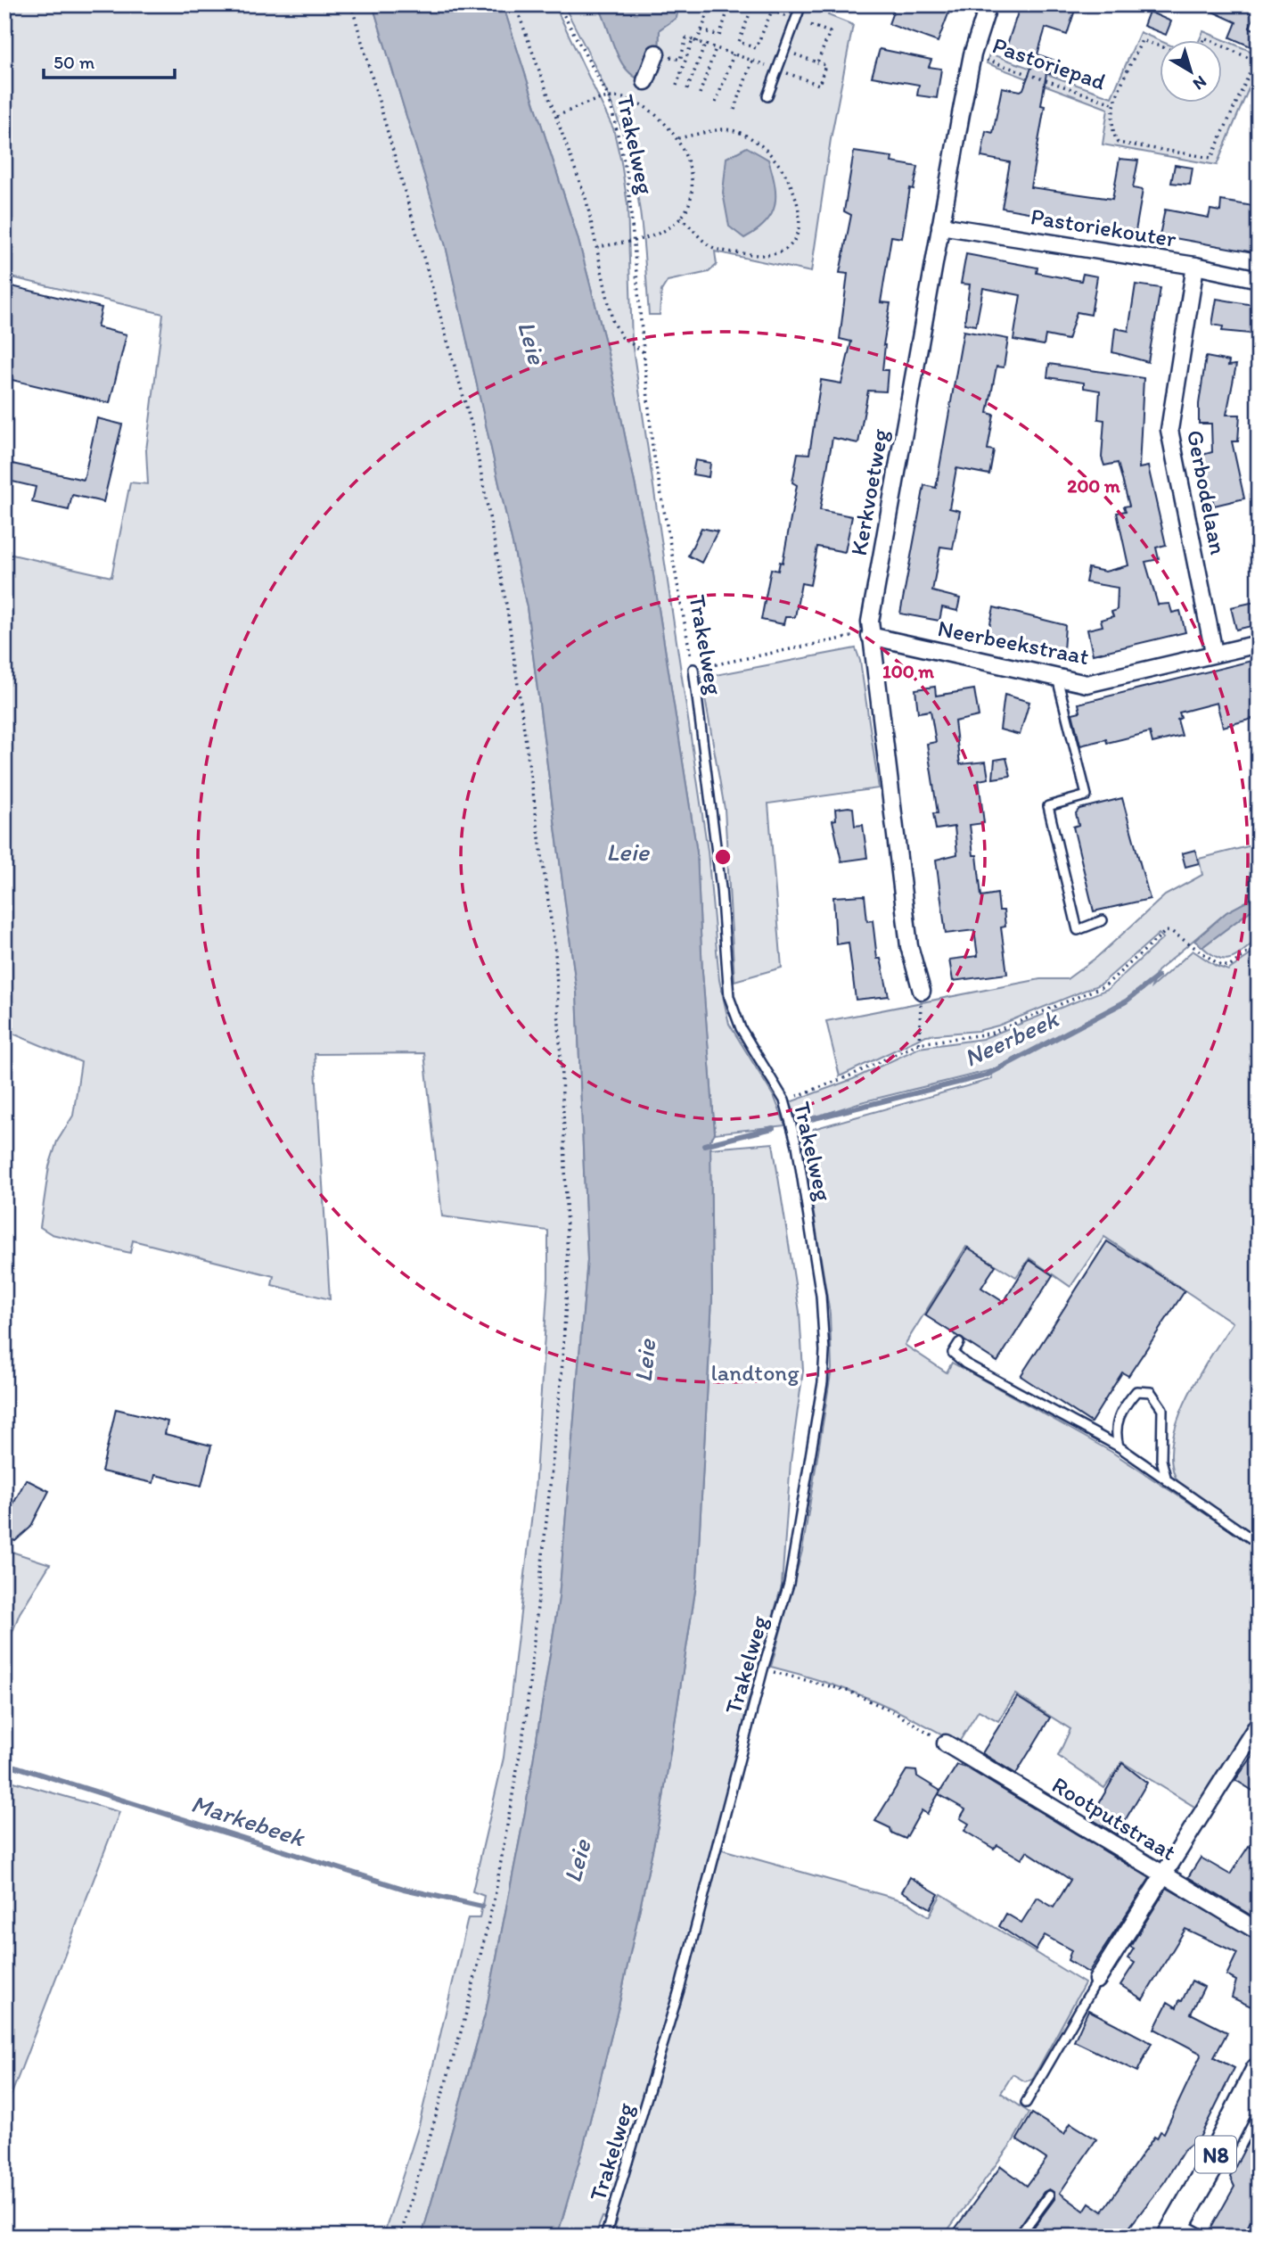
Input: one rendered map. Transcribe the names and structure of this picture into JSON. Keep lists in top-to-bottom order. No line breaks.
{"streets":{"main road":["N8"],"street":["Pastoriekouter","Kerkvoetweg","Gerbodelaan","Neerbeekstraat","Rootputstraat"],"lane":["Trakelweg"],"path":["Pastoriepad"]},"crossings":[["Pastoriepad","Kerkvoetweg"],["Pastoriekouter","Kerkvoetweg"],["Pastoriekouter","Gerbodelaan"],["Kerkvoetweg","Neerbeekstraat"],["Gerbodelaan","Neerbeekstraat"]],"water":["Leie","Neerbeek","Markebeek"],"parks":["landtong"],"scale_bar":"50 m","north":"bottom right","rings":["200 m","100 m"]}
